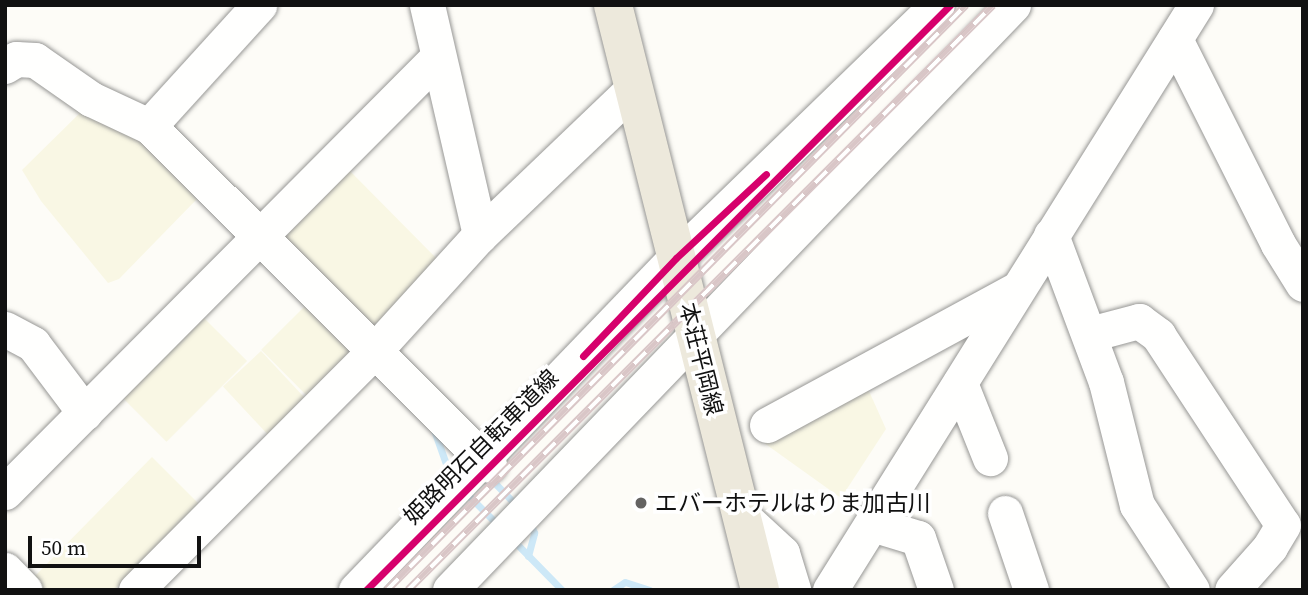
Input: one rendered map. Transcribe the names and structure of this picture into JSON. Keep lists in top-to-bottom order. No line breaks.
{"streets":{"main road":["本荘平岡線"],"cycle path":["姫路明石自転車道線"]},"places":["エバーホテルはりま加古川"],"scale_bar":"50 m"}
